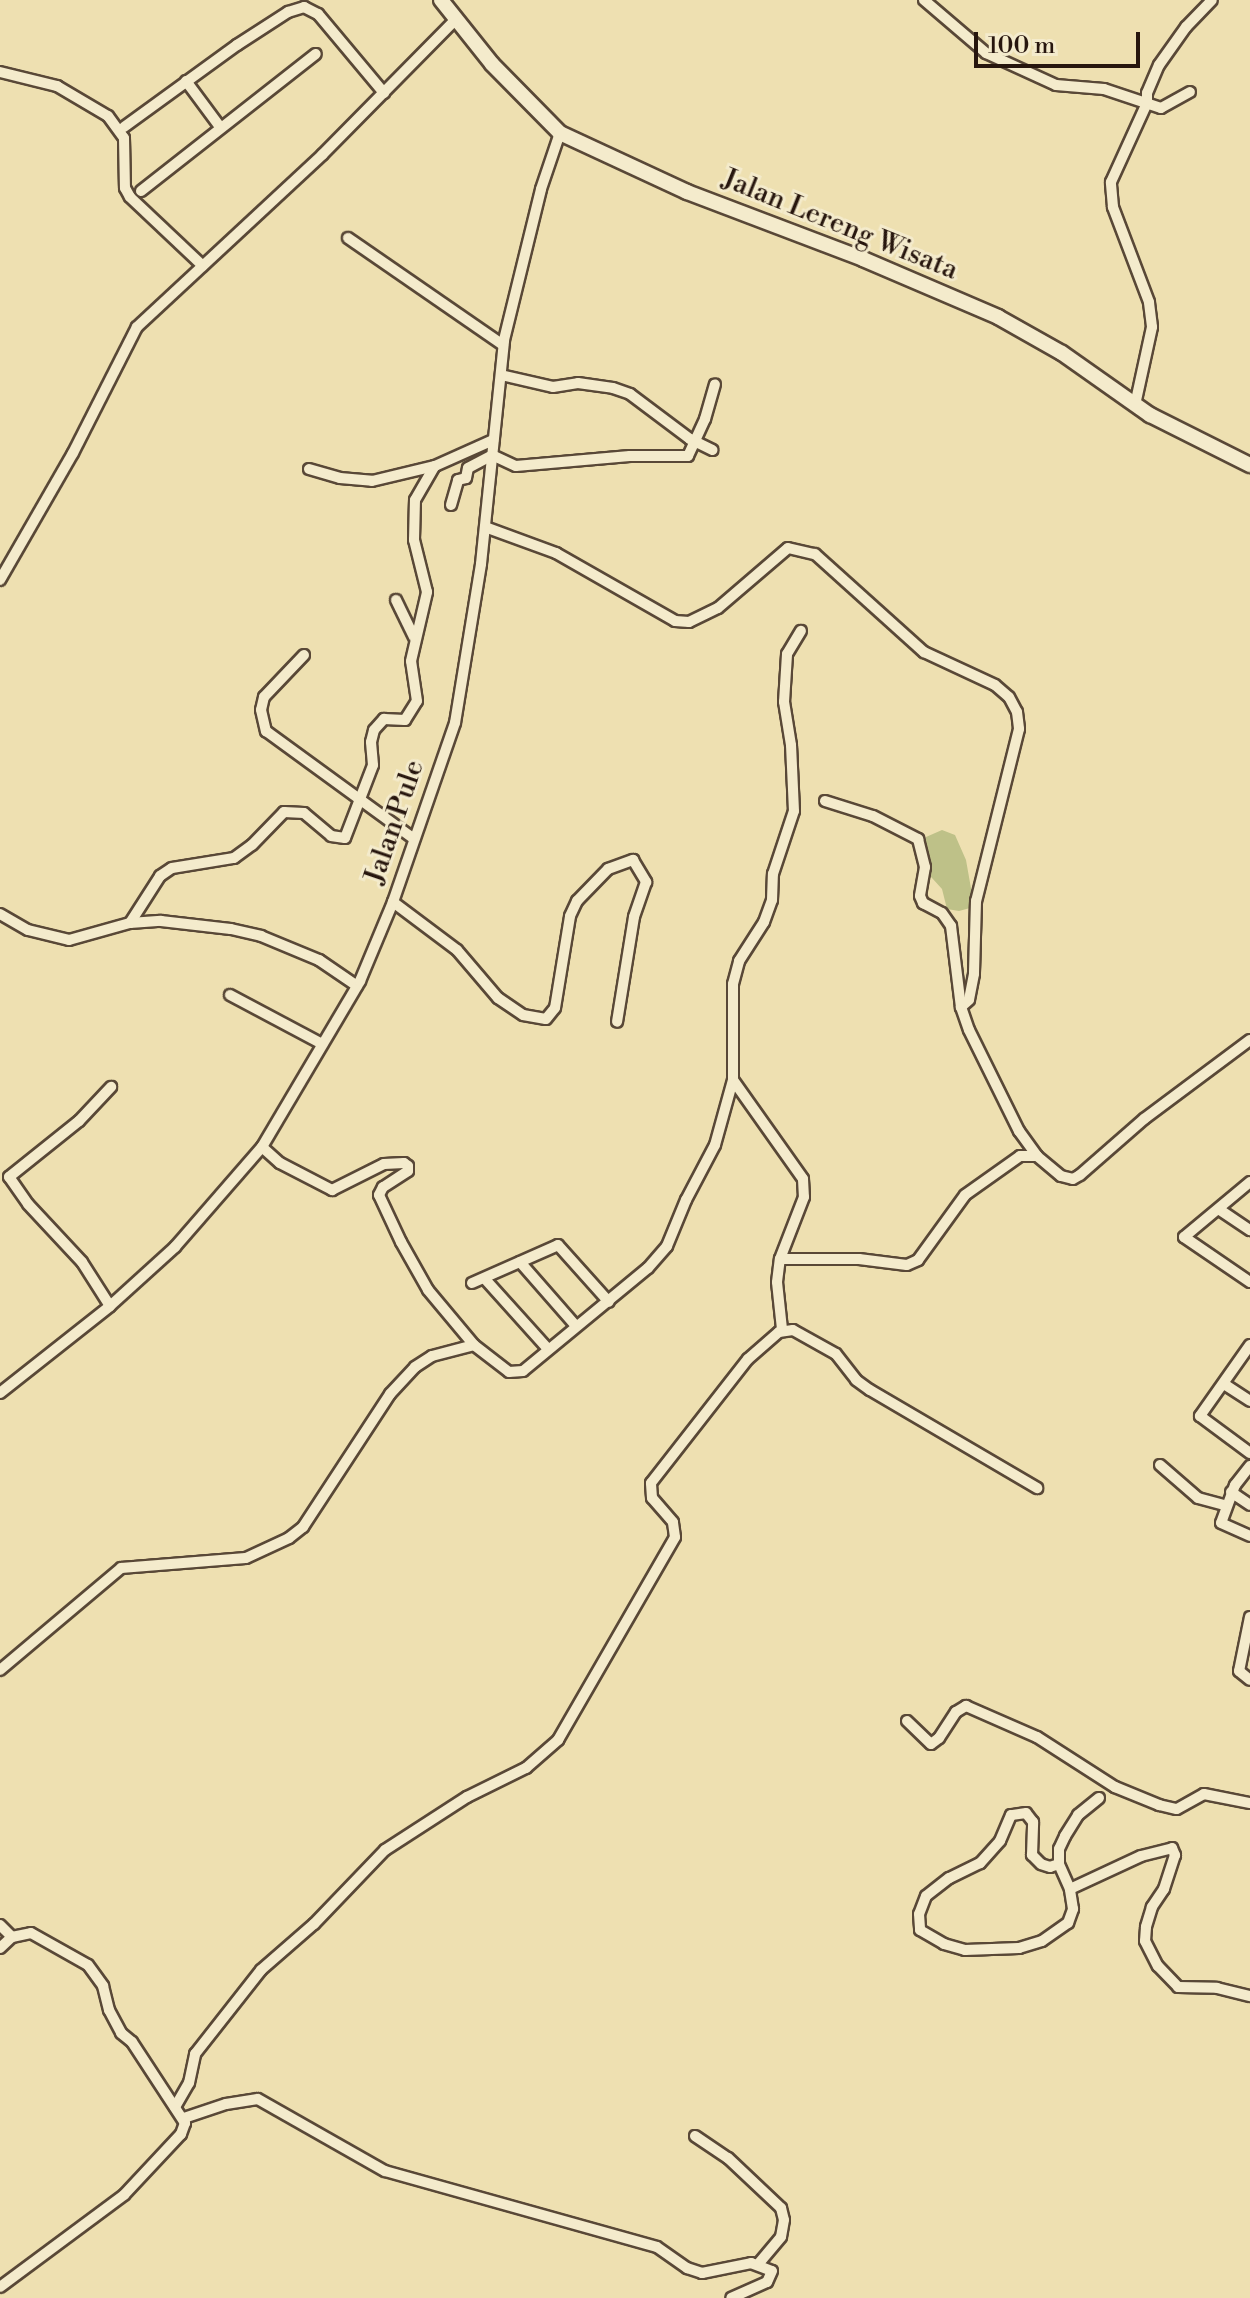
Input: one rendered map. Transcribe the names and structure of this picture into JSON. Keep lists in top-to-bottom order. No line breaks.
{"streets":{"main road":["Jalan Lereng Wisata"],"street":["Jalan Pule"]},"crossings":[["Jalan Lereng Wisata","Jalan Pule"]],"scale_bar":"100 m"}
